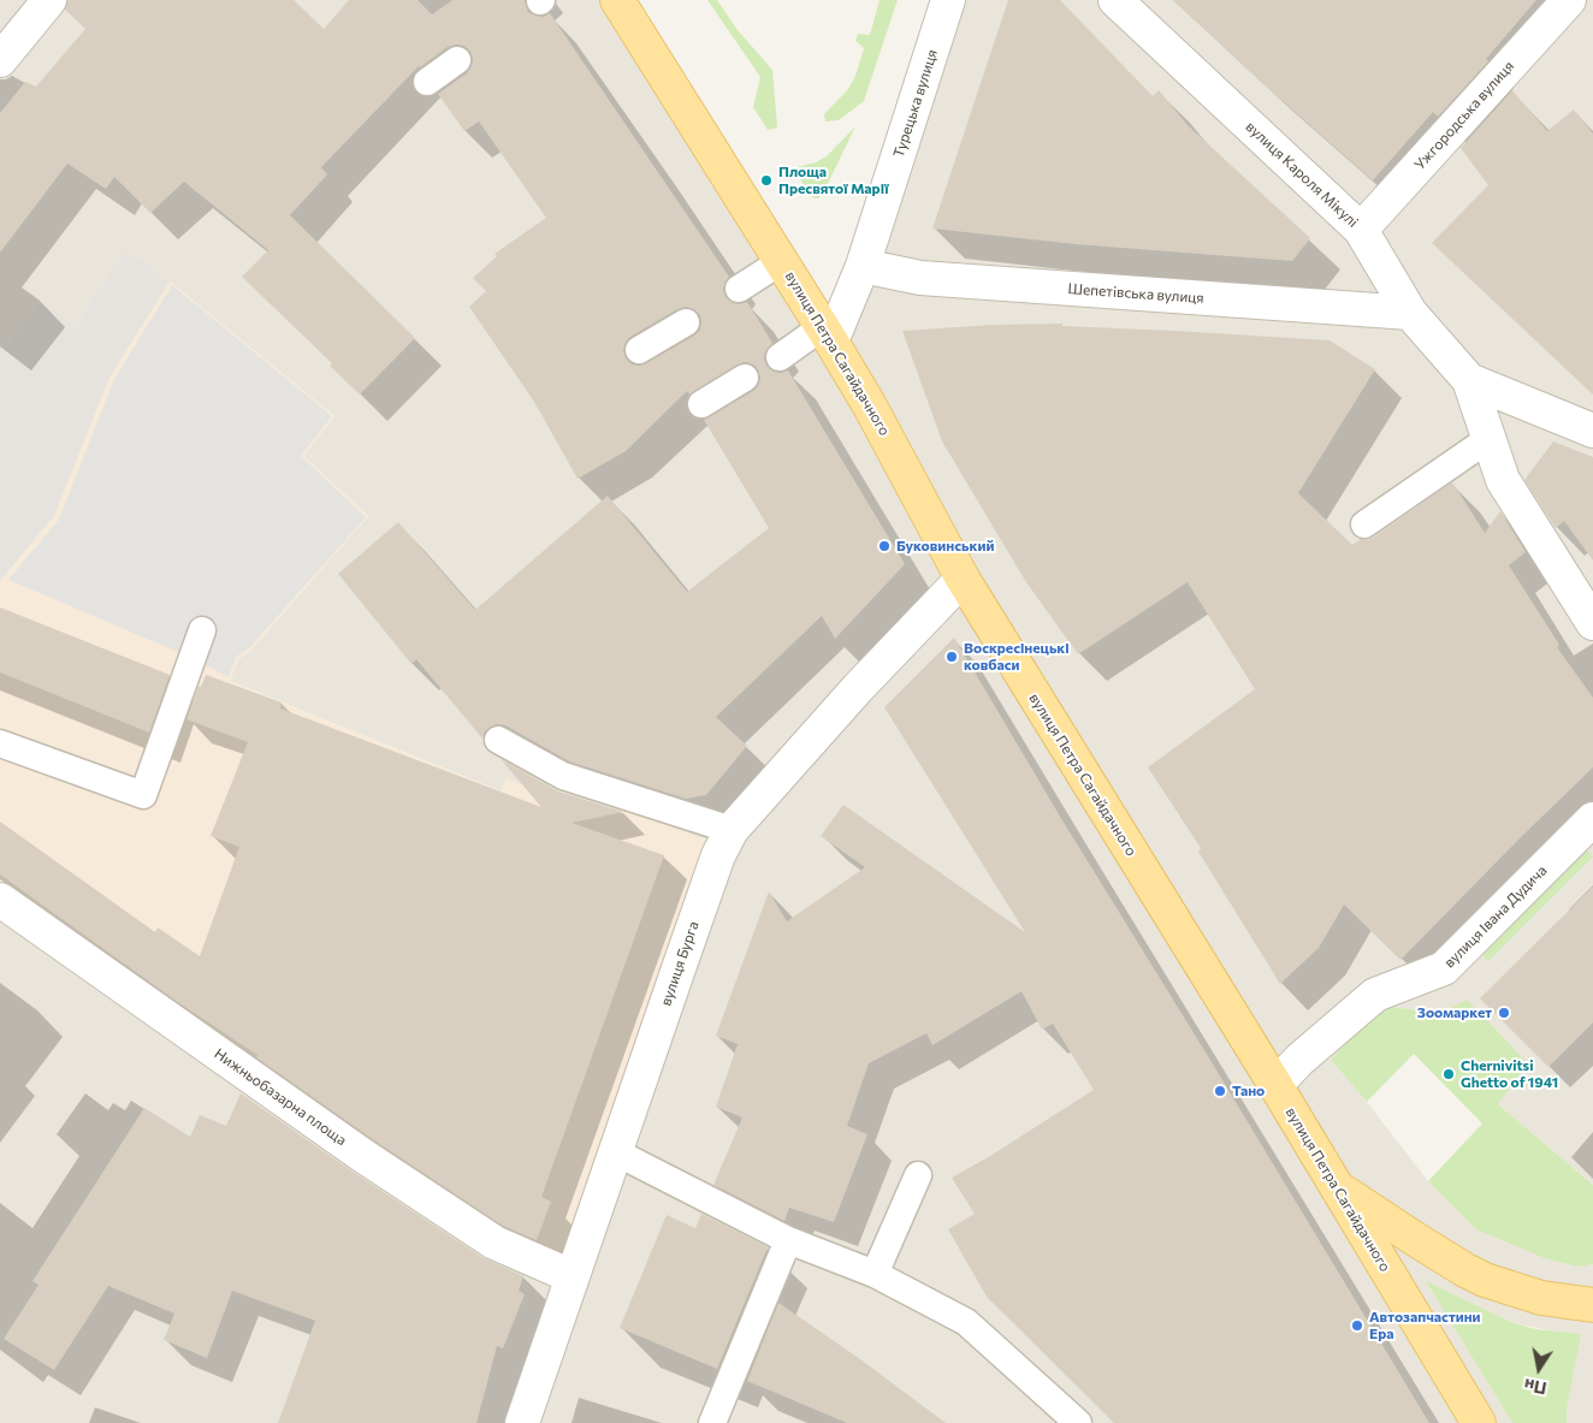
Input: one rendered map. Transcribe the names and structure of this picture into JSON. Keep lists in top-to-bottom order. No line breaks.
{"streets":{"main road":["вулиця Петра Сагайдачного"],"street":["Турецька вулиця","Ужгородська вулиця","вулиця Кароля Мікулі","Шепетівська вулиця","вулиця Івана Дудича","вулиця Бурга","Нижньобазарна площа"]},"crossings":[["Турецька вулиця","Шепетівська вулиця"],["Турецька вулиця","вулиця Петра Сагайдачного"],["Ужгородська вулиця","вулиця Кароля Мікулі"],["вулиця Кароля Мікулі","Шепетівська вулиця"],["вулиця Петра Сагайдачного","вулиця Івана Дудича"],["вулиця Петра Сагайдачного","вулиця Бурга"],["вулиця Бурга","Нижньобазарна площа"]],"places":["Площа Пресвятої Марії","Буковинський","Воскресінецькі ковбаси","Зоомаркет","Chernivitsi Ghetto of 1941","Тано","Автозапчастини Ера"],"north":"bottom"}
